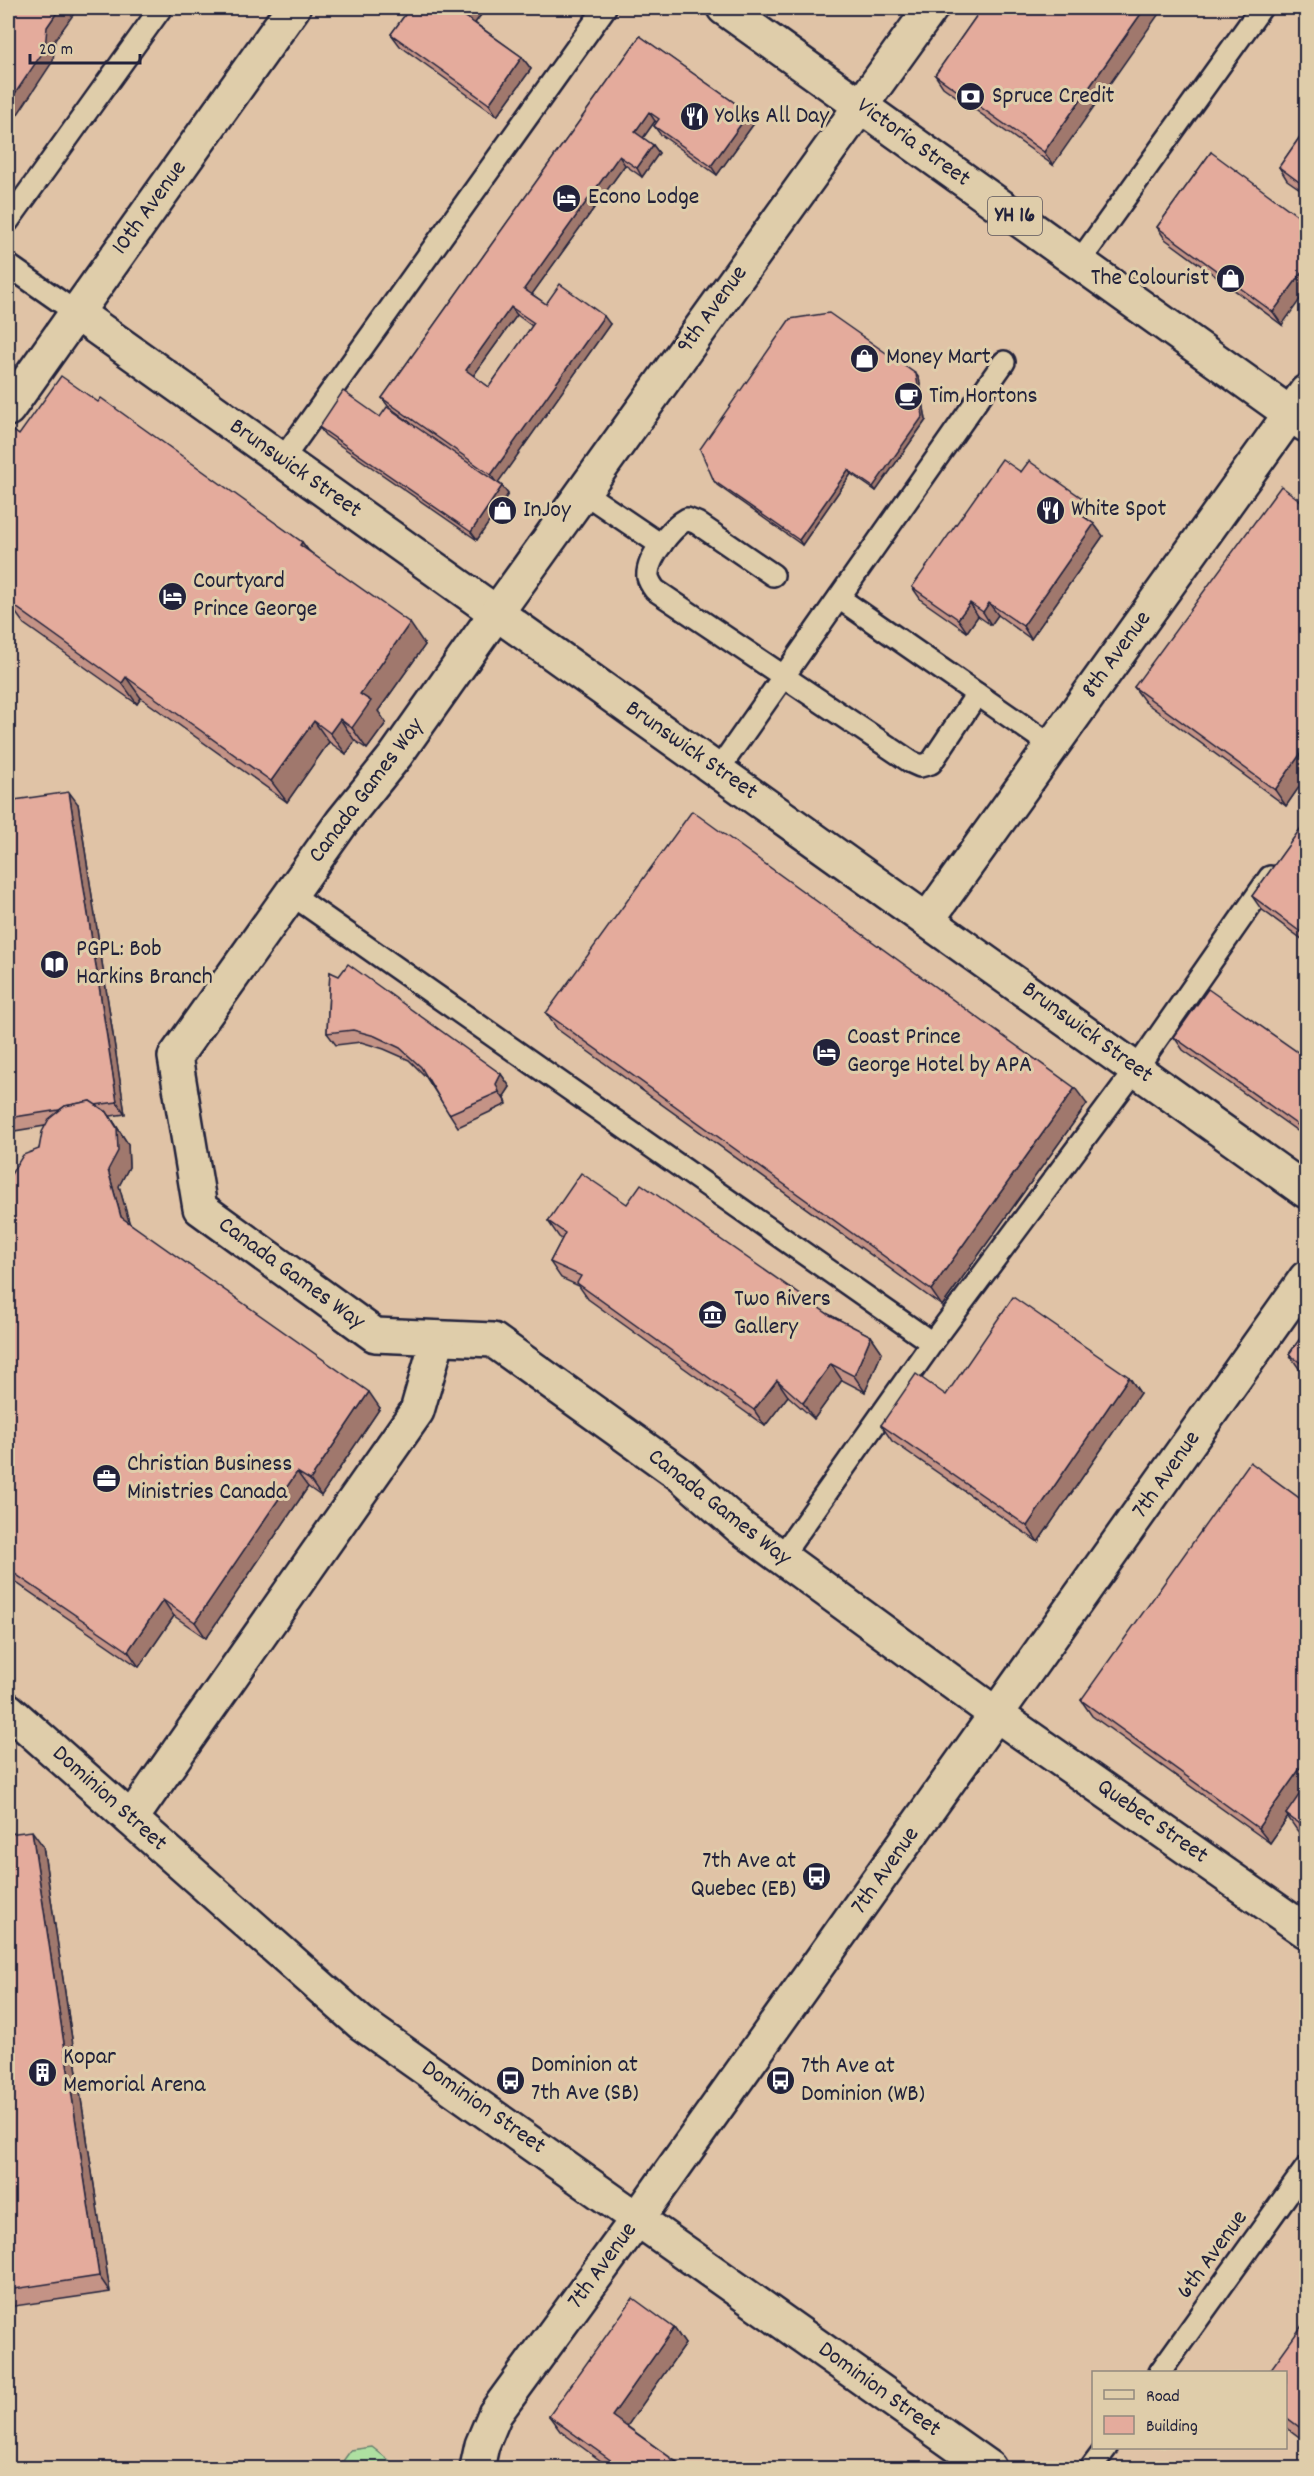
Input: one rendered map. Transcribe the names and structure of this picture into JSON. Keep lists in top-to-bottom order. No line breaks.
{"streets":{"main road":["Victoria Street","10th Avenue","YH 16","9th Avenue","Brunswick Street","8th Avenue","Canada Games Way","7th Avenue","Dominion Street","Quebec Street"],"lane":["6th Avenue"]},"crossings":[["Victoria Street","9th Avenue"],["Victoria Street","8th Avenue"],["10th Avenue","Brunswick Street"],["9th Avenue","Brunswick Street"],["9th Avenue","Canada Games Way"],["Brunswick Street","8th Avenue"],["Brunswick Street","Canada Games Way"],["Canada Games Way","7th Avenue"],["Canada Games Way","Quebec Street"],["7th Avenue","Dominion Street"],["7th Avenue","Quebec Street"]],"places":{"bank":["Spruce Credit"],"restaurant":["Yolks All Day","White Spot"],"hotel":["Econo Lodge","Courtyard Prince George","Coast Prince George Hotel by APA"],"shop":["The Colourist","Money Mart","InJoy"],"cafe":["Tim Hortons"],"library":["PGPL: Bob Harkins Branch"],"museum":["Two Rivers Gallery"],"office":["Christian Business Ministries Canada"],"bus stop":["7th Ave at Quebec (EB)","Dominion at 7th Ave (SB)","7th Ave at Dominion (WB)"],"building":["Kopar Memorial Arena"]},"legend":["Road","Building"],"scale_bar":"20 m"}
